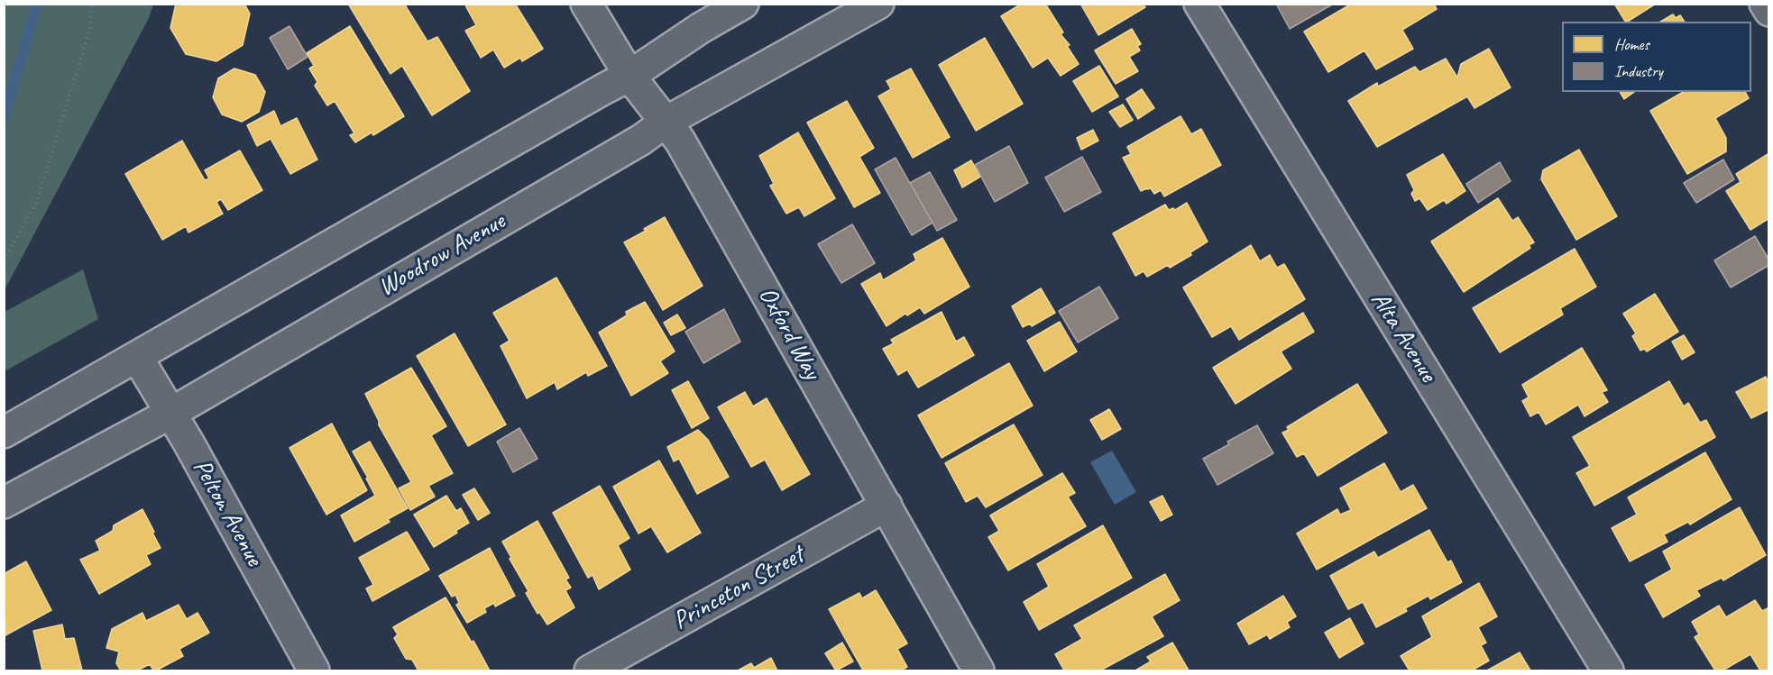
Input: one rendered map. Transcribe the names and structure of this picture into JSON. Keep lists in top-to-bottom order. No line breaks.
{"streets":{"street":["Woodrow Avenue","Oxford Way","Alta Avenue","Pelton Avenue","Princeton Street"]},"crossings":[["Woodrow Avenue","Oxford Way"],["Woodrow Avenue","Pelton Avenue"],["Oxford Way","Princeton Street"]],"legend":["Homes","Industry"]}
